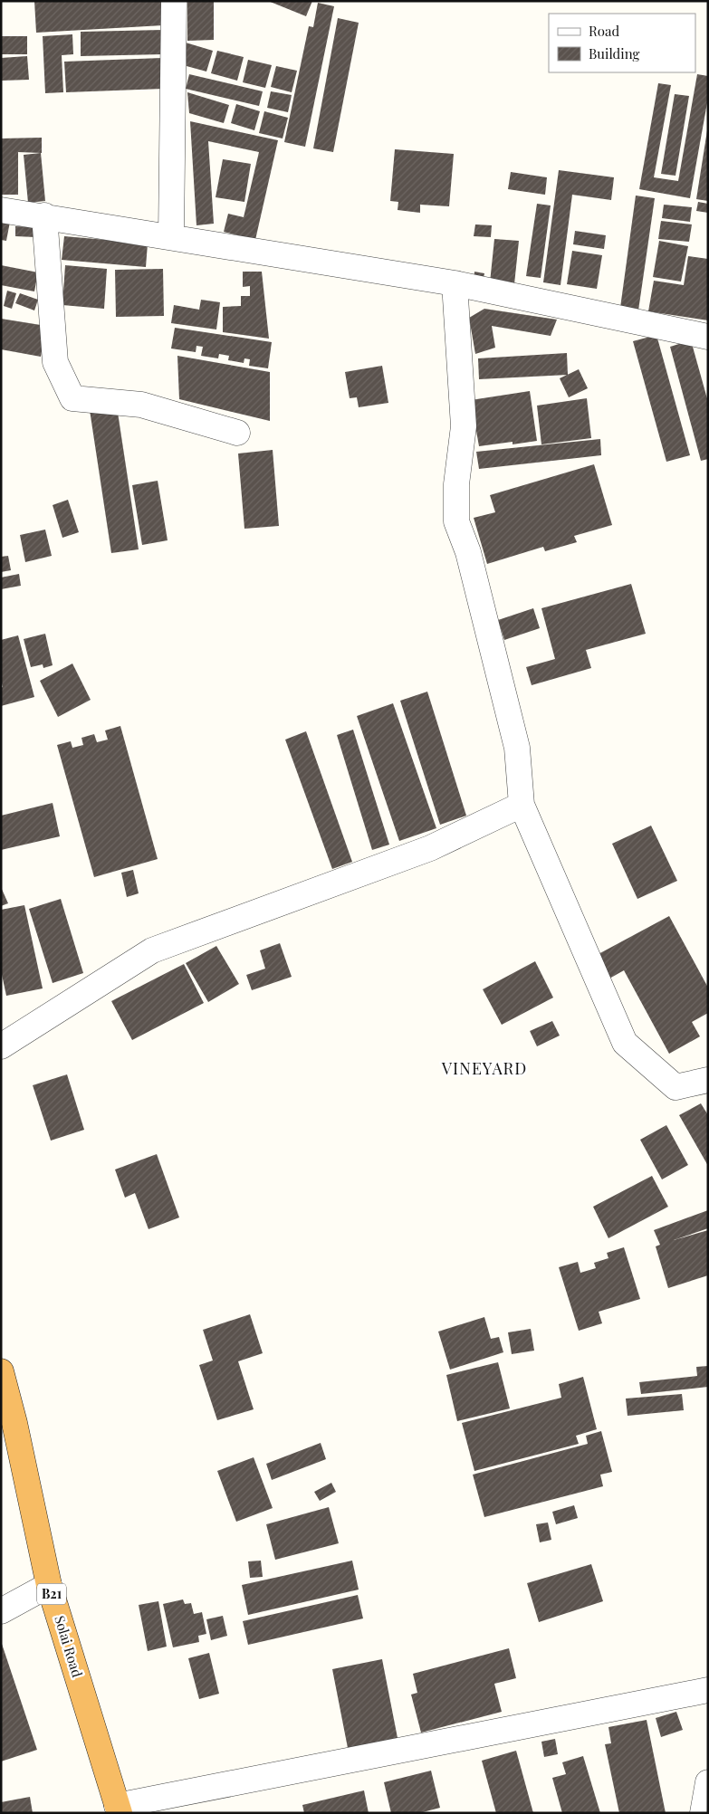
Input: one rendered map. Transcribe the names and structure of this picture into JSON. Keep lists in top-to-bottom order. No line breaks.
{"streets":{"highway":["B21","Solai Road"]},"districts":["VINEYARD"],"legend":["Road","Building"]}
